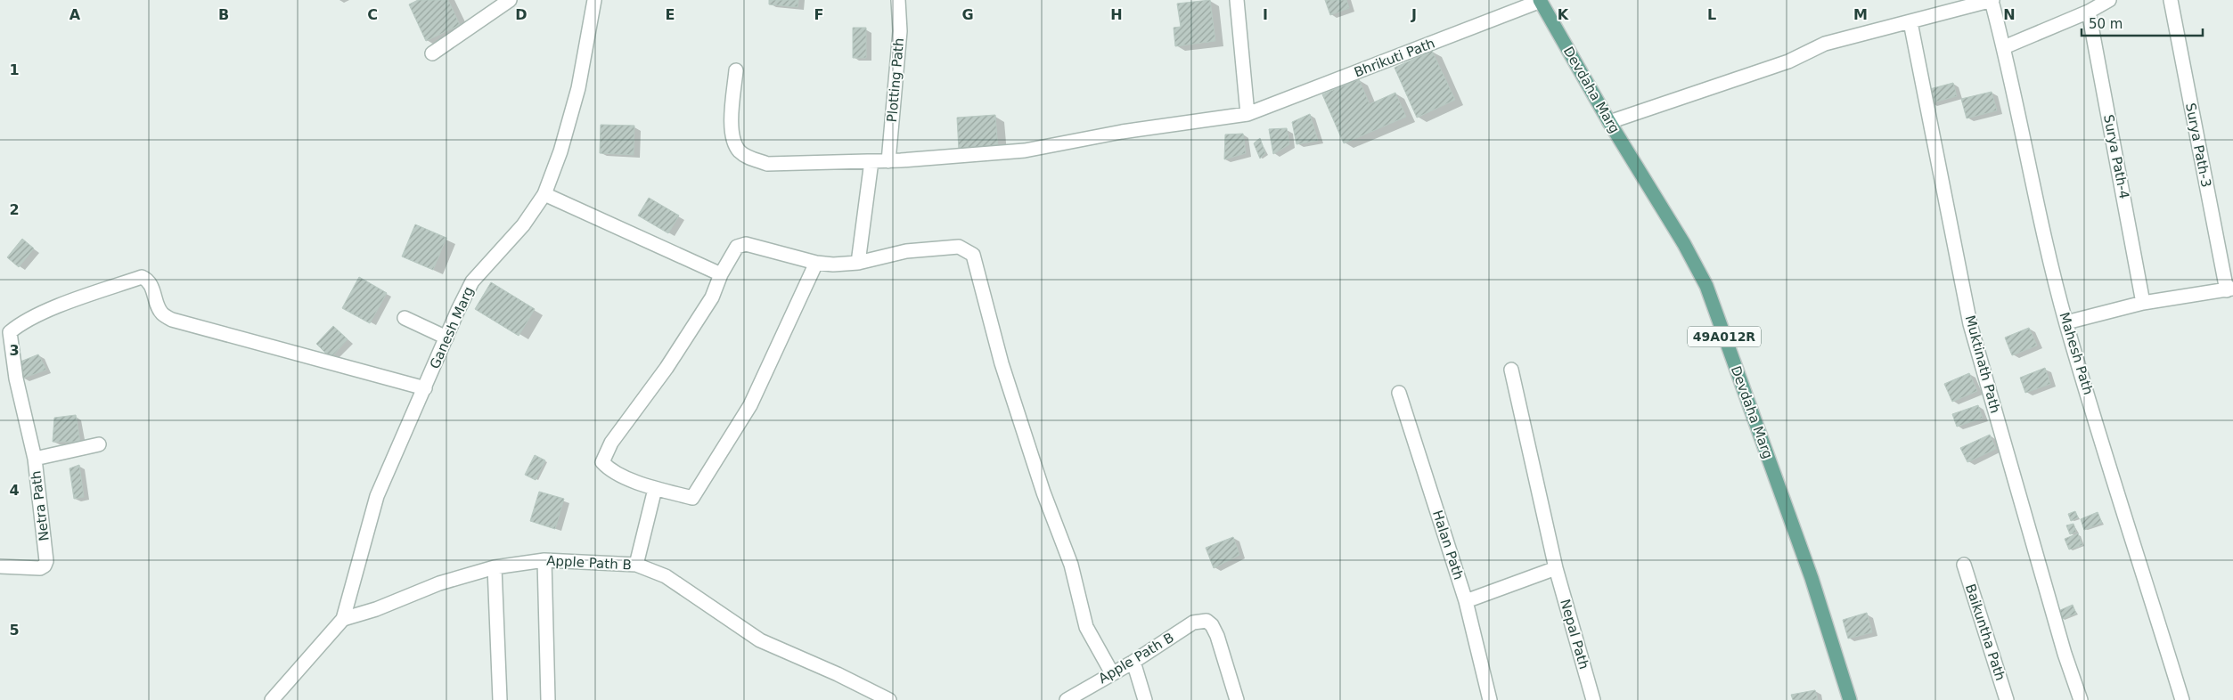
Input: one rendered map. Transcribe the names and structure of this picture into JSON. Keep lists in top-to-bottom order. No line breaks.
{"streets":{"main road":["Devdaha Marg","49A012R"],"street":["Bhrikuti Path","Plotting Path","Surya Path-3","Surya Path-4","Ganesh Marg","Mahesh Path","Muktinath Path","Netra Path","Halan Path","Apple Path B","Baikuntha Path","Nepal Path"]},"crossings":[["Bhrikuti Path","Plotting Path"],["Bhrikuti Path","Devdaha Marg"],["Ganesh Marg","Apple Path B"]],"scale_bar":"50 m","grid":{"columns":["A","B","C","D","E","F","G","H","I","J","K","L","M","N"],"rows":["1","2","3","4","5"]}}
